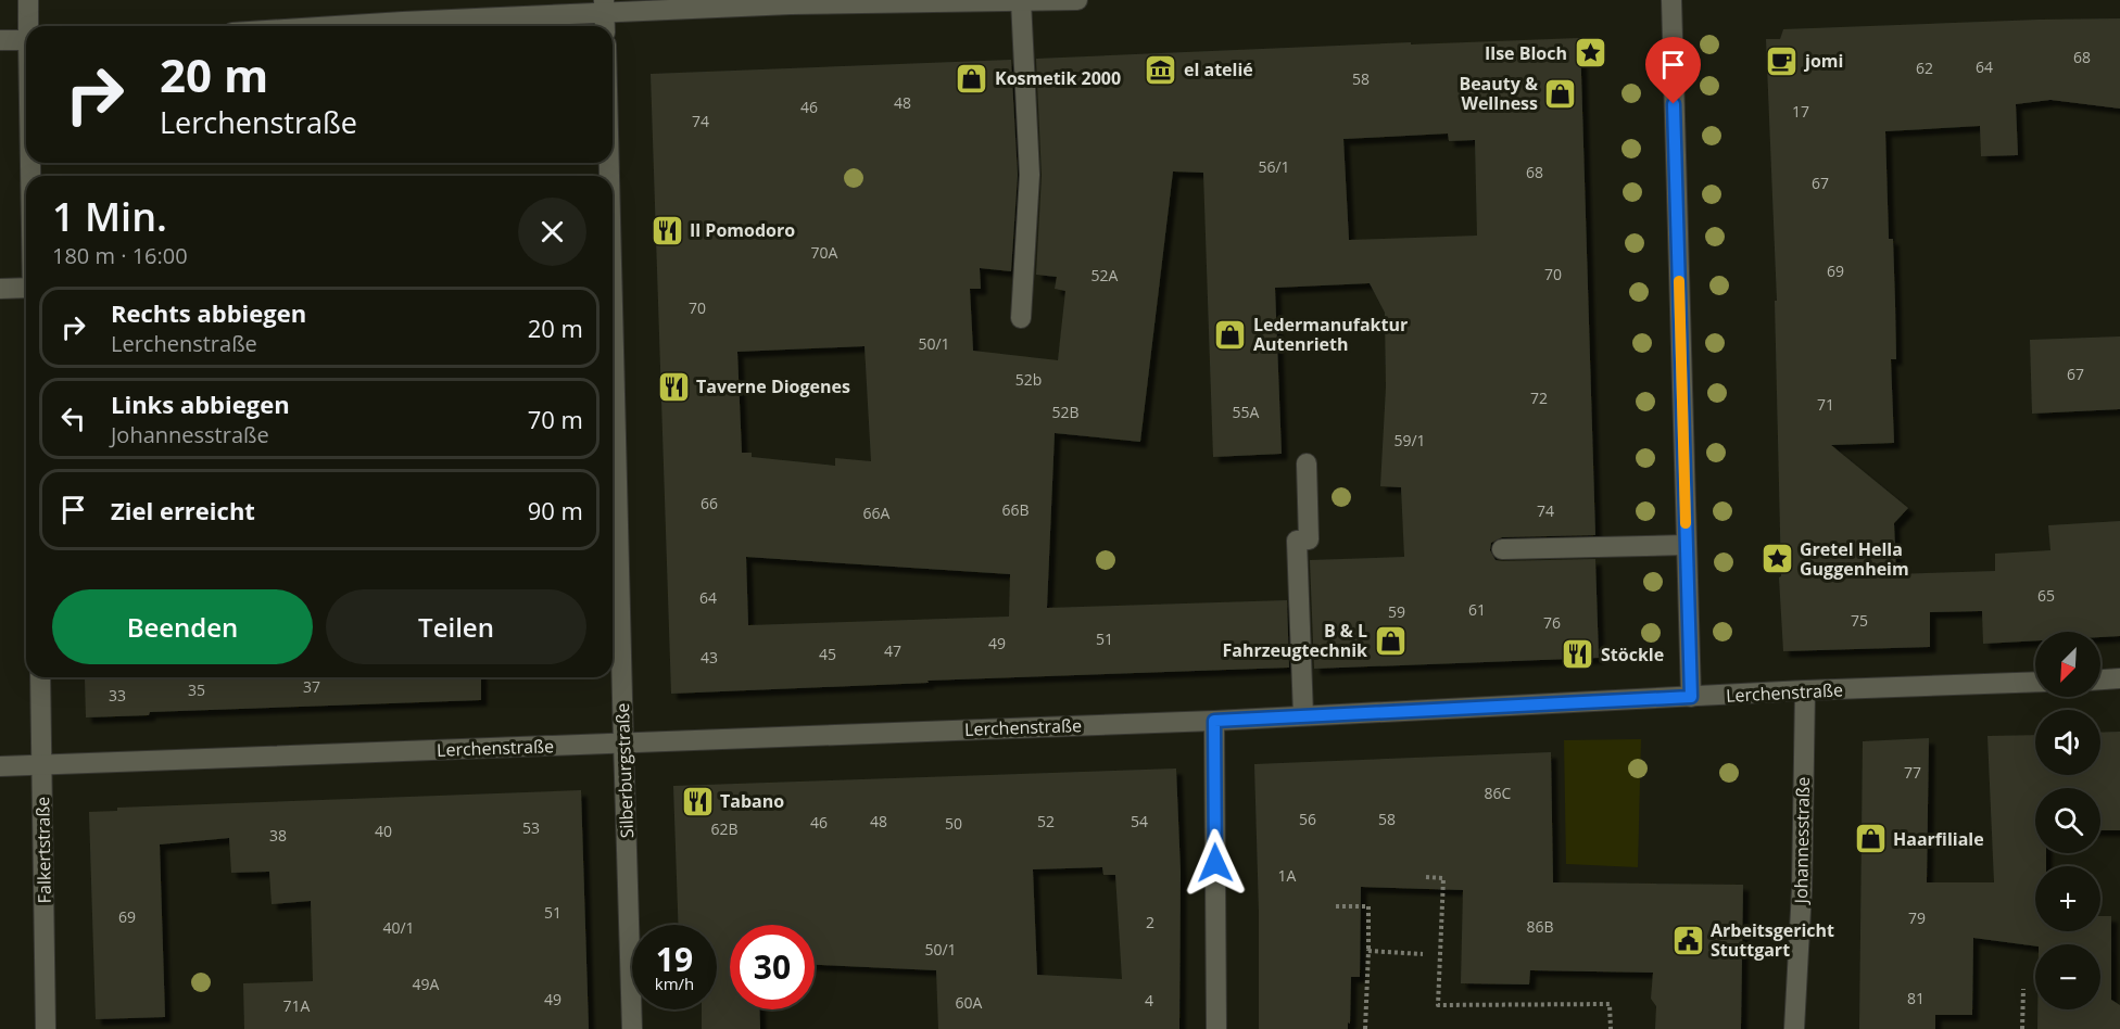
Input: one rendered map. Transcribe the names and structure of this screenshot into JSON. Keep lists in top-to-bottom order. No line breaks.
{"streets":{"street":["Lerchenstraße","Silberburgstraße","Johannesstraße","Falkertstraße"]},"crossings":[["Lerchenstraße","Silberburgstraße"],["Lerchenstraße","Johannesstraße"],["Lerchenstraße","Falkertstraße"]],"places":{"place":["Ilse Bloch","Gretel Hella Guggenheim"],"cafe":["jomi"],"museum":["el atelié"],"shop":["Kosmetik 2000","Beauty & Wellness","Ledermanufaktur Autenrieth","B & L Fahrzeugtechnik","Haarfiliale"],"restaurant":["Il Pomodoro","Taverne Diogenes","Stöckle","Tabano"],"public building":["Arbeitsgericht Stuttgart"]},"house_numbers":["68","64","62","58","48","46","17","74","56/1","68","67","70A","69","70","52A","70","50/1","67","52b","72","71","52B","55A","59/1","66","66B","74","66A","65","64","61","59","75","76","51","49","47","45","43","37","35","33","77","86C","56","58","48","52","54","46","50","53","62B","40","38","1A","51","69","79","2","86B","40/1","50/1","49A","81","49","4","60A","71A"],"north":"bottom left","page":{"turn":["20 m","Lerchenstraße"],"heading":["1 Min.","180 m · 16:00"],"list":[{"name":"Rechts abbiegen","note":"Lerchenstraße","value":"20 m"},{"name":"Links abbiegen","note":"Johannesstraße","value":"70 m"},{"name":"Ziel erreicht","value":"90 m"}],"buttons":["Beenden","Teilen"],"map_buttons":["+","−"],"speed":"19 km/h","limit":"30"}}
